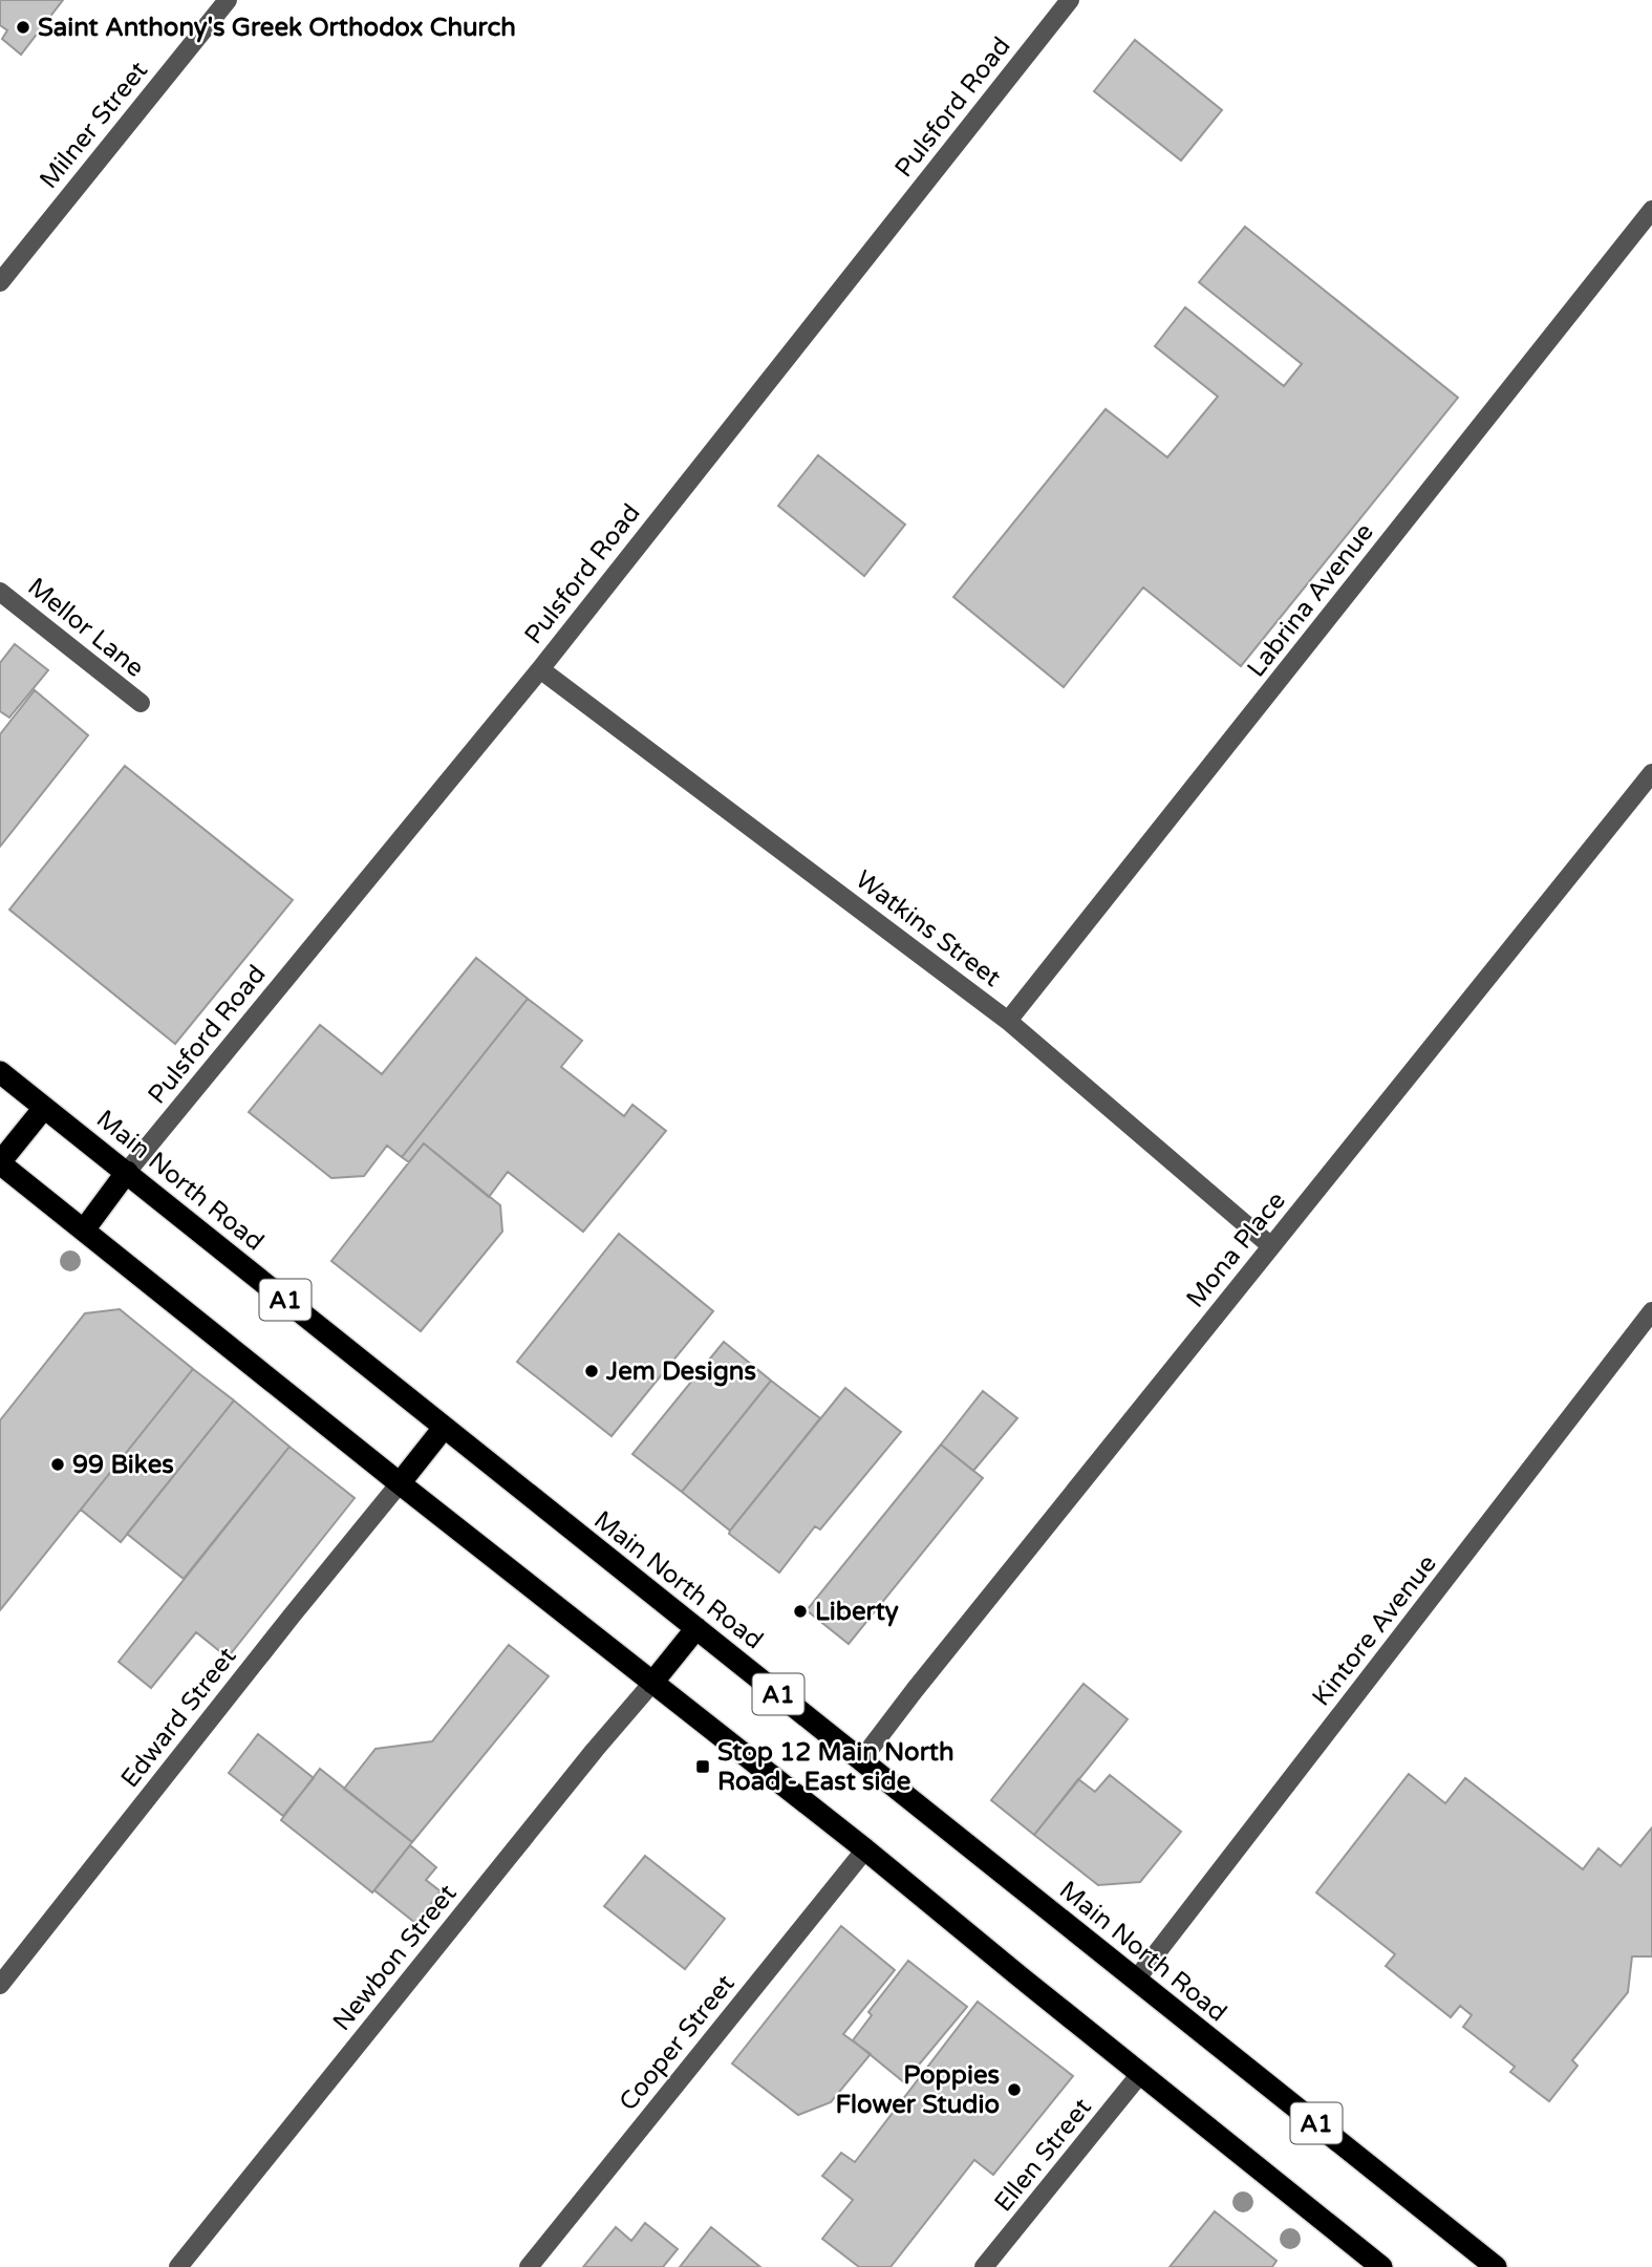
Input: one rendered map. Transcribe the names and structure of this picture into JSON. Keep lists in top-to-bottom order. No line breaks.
{"streets":{"highway":["Main North Road","A1"],"street":["Pulsford Road","Milner Street","Labrina Avenue","Mellor Lane","Watkins Street","Mona Place","Kintore Avenue","Edward Street","Newbon Street","Cooper Street","Ellen Street"]},"crossings":[["Pulsford Road","Watkins Street"],["Pulsford Road","Main North Road"],["Labrina Avenue","Watkins Street"],["Watkins Street","Mona Place"],["Main North Road","Mona Place"],["Main North Road","Kintore Avenue"],["A1","Edward Street"],["A1","Newbon Street"],["A1","Cooper Street"],["A1","Ellen Street"]],"places":{"other":["Saint Anthony's Greek Orthodox Church","Jem Designs","99 Bikes","Liberty","Poppies Flower Studio"],"transit":["Stop 12 Main North Road - East side"]}}
